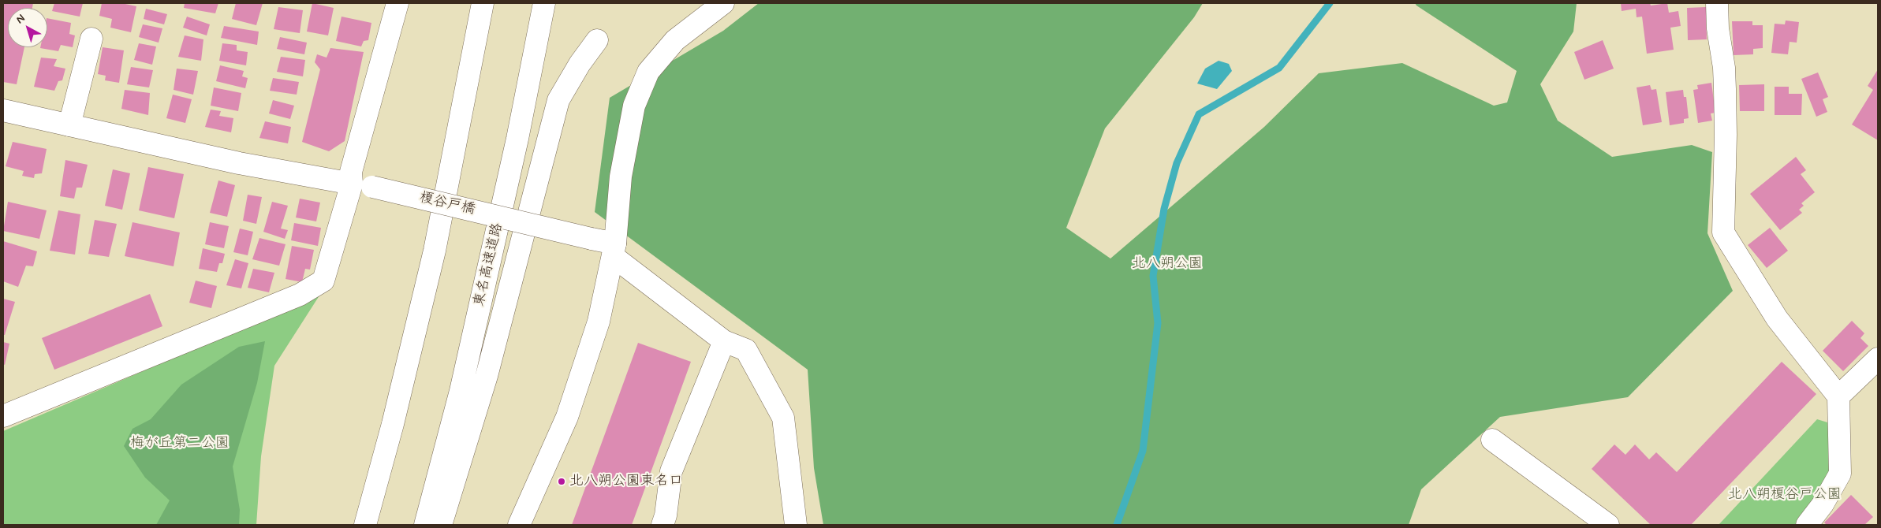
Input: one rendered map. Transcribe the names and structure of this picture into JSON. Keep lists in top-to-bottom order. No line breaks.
{"streets":{"main road":["榎谷戸橋","東名高速道路"]},"parks":["北八朔公園","梅が丘第二公園","北八朔榎谷戸公園"],"places":["北八朔公園東名口"],"north":"top left"}
